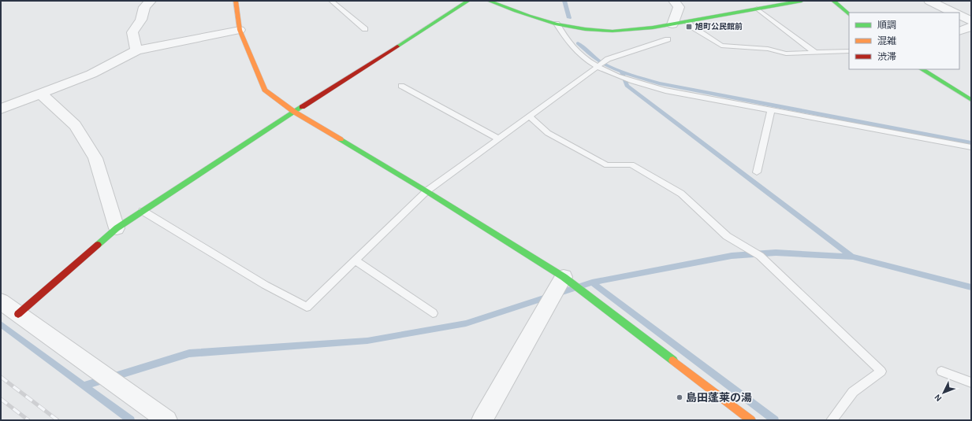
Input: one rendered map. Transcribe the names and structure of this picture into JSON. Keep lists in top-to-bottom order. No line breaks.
{"places":{"transit":["旭町公民館前"],"other":["島田蓬莱の湯"]},"legend":["順調","混雑","渋滞"],"north":"bottom left"}
